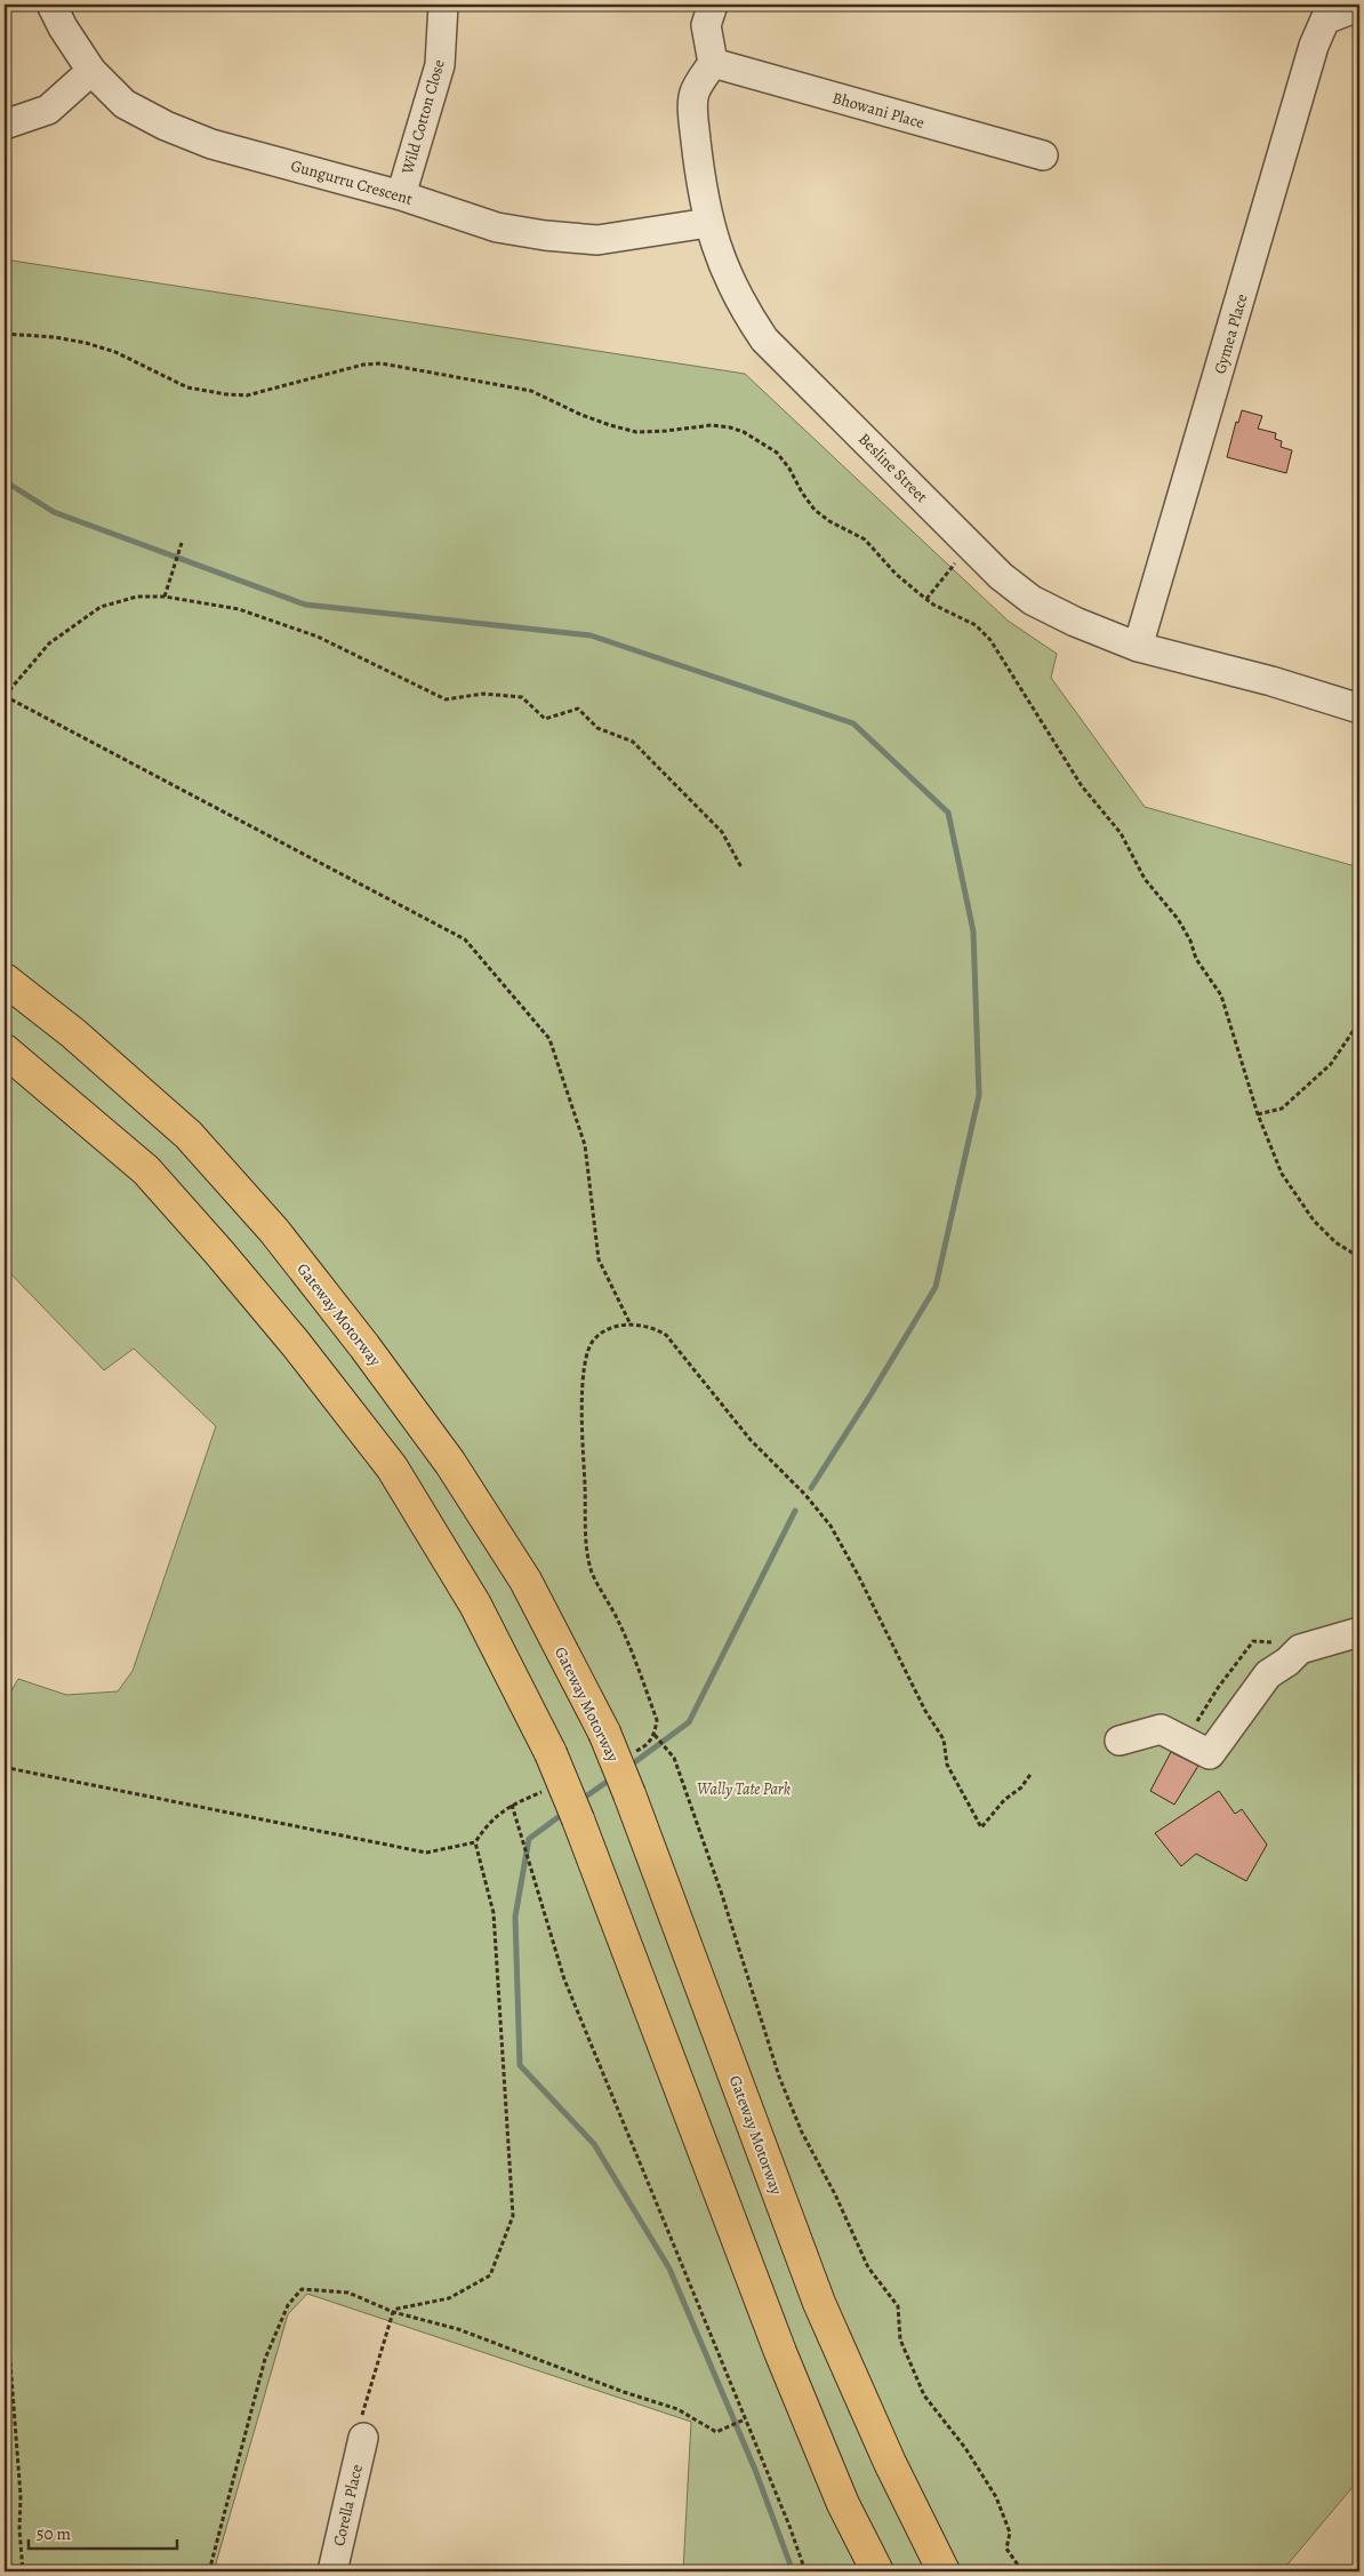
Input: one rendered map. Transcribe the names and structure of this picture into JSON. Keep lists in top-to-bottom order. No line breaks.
{"streets":{"highway":["Gateway Motorway"],"street":["Bhowani Place","Wild Cotton Close","Gungurru Crescent","Gymea Place","Besline Street","Corella Place"]},"crossings":[["Bhowani Place","Besline Street"],["Wild Cotton Close","Gungurru Crescent"],["Gungurru Crescent","Besline Street"],["Gymea Place","Besline Street"]],"parks":["Wally Tate Park"],"scale_bar":"50 m"}
